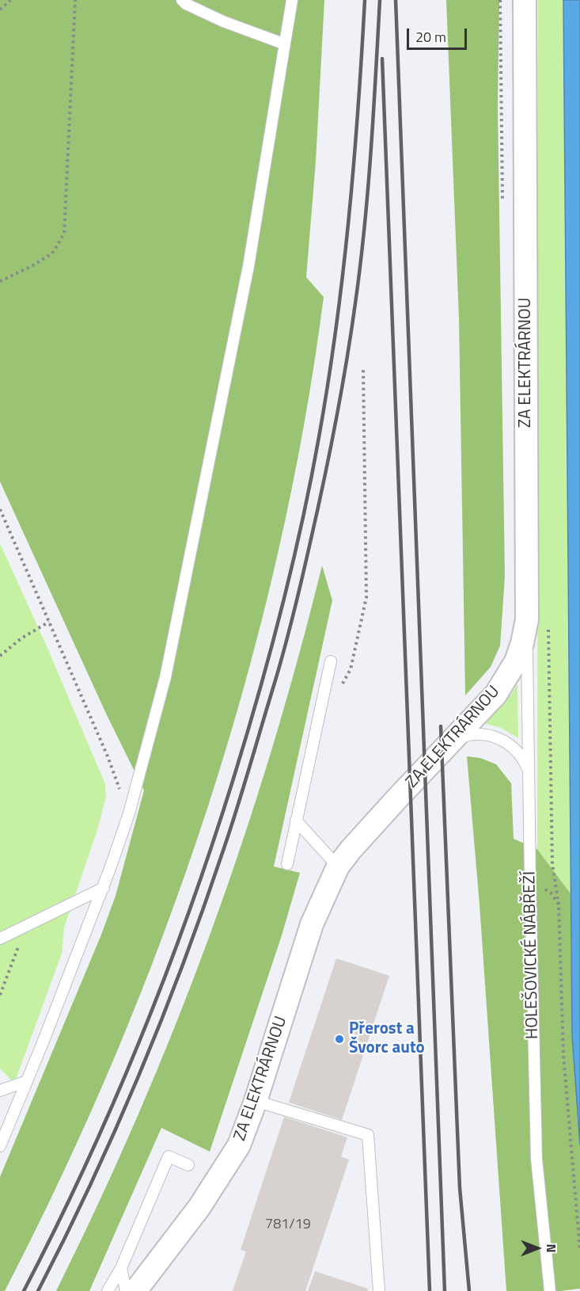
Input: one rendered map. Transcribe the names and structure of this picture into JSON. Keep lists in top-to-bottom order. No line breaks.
{"streets":{"street":["ZA ELEKTRÁRNOU"],"lane":["HOLEŠOVICKÉ NÁBŘEŽÍ"]},"crossings":[["ZA ELEKTRÁRNOU","HOLEŠOVICKÉ NÁBŘEŽÍ"]],"places":["Přerost a Švorc auto"],"house_numbers":["781/19"],"scale_bar":"20 m","north":"right"}
